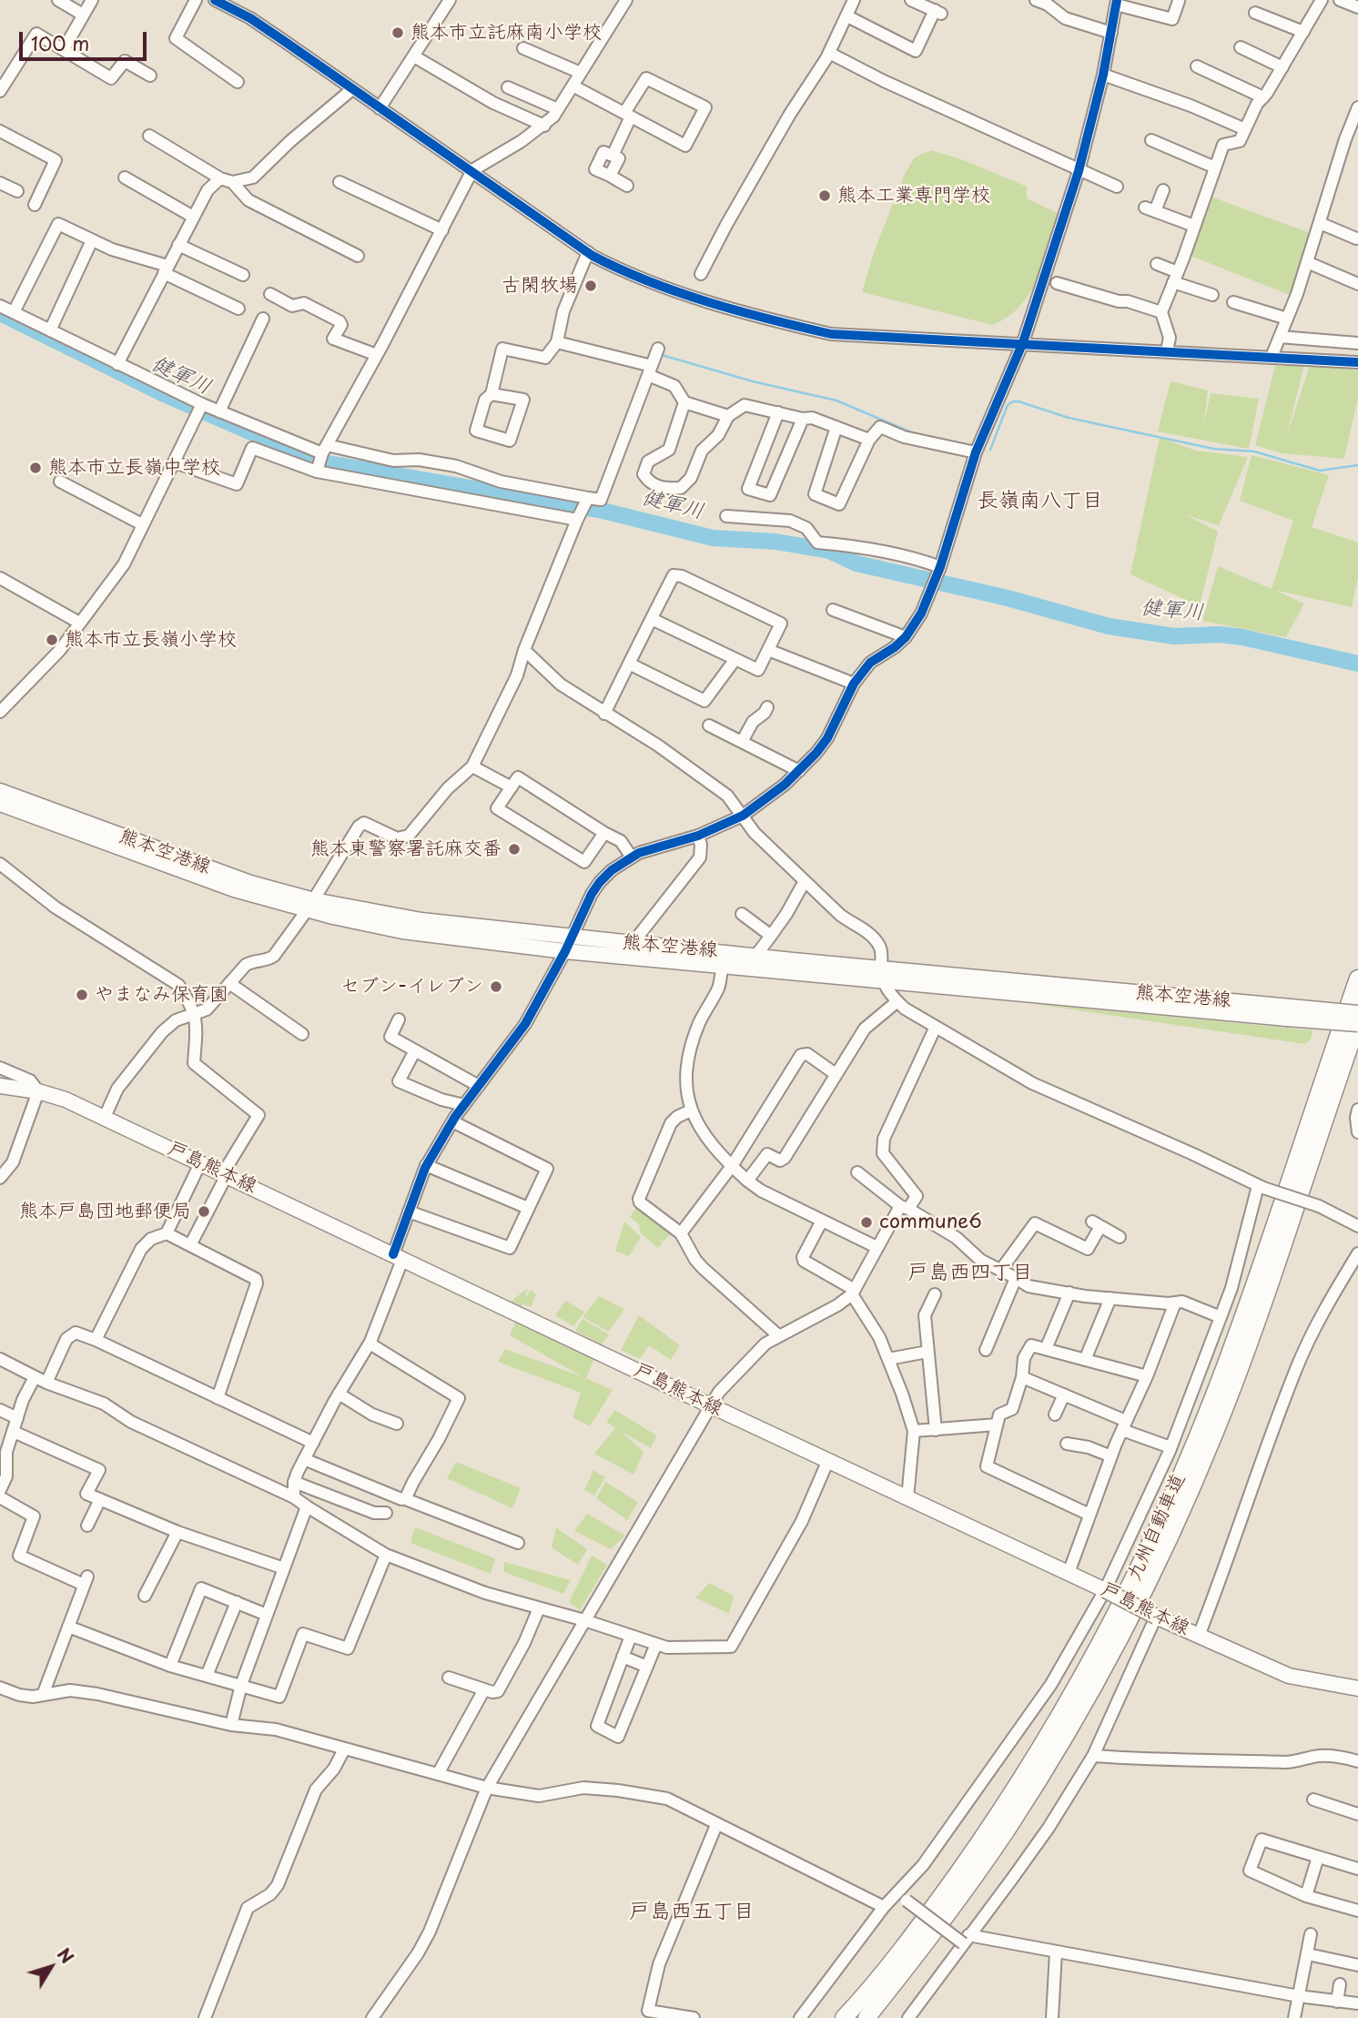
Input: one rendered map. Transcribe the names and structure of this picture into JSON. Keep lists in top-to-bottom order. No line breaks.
{"streets":{"highway":["九州自動車道"],"main road":["熊本空港線","戸島熊本線"]},"crossings":[["熊本空港線","九州自動車道"]],"districts":["長嶺南八丁目","戸島西四丁目","戸島西五丁目"],"water":["健軍川"],"places":["熊本市立託麻南小学校","熊本工業専門学校","古閑牧場","熊本市立長嶺中学校","熊本市立長嶺小学校","熊本東警察署託麻交番","セブン-イレブン","やまなみ保育園","熊本戸島団地郵便局","commune6"],"scale_bar":"100 m","north":"top right"}
